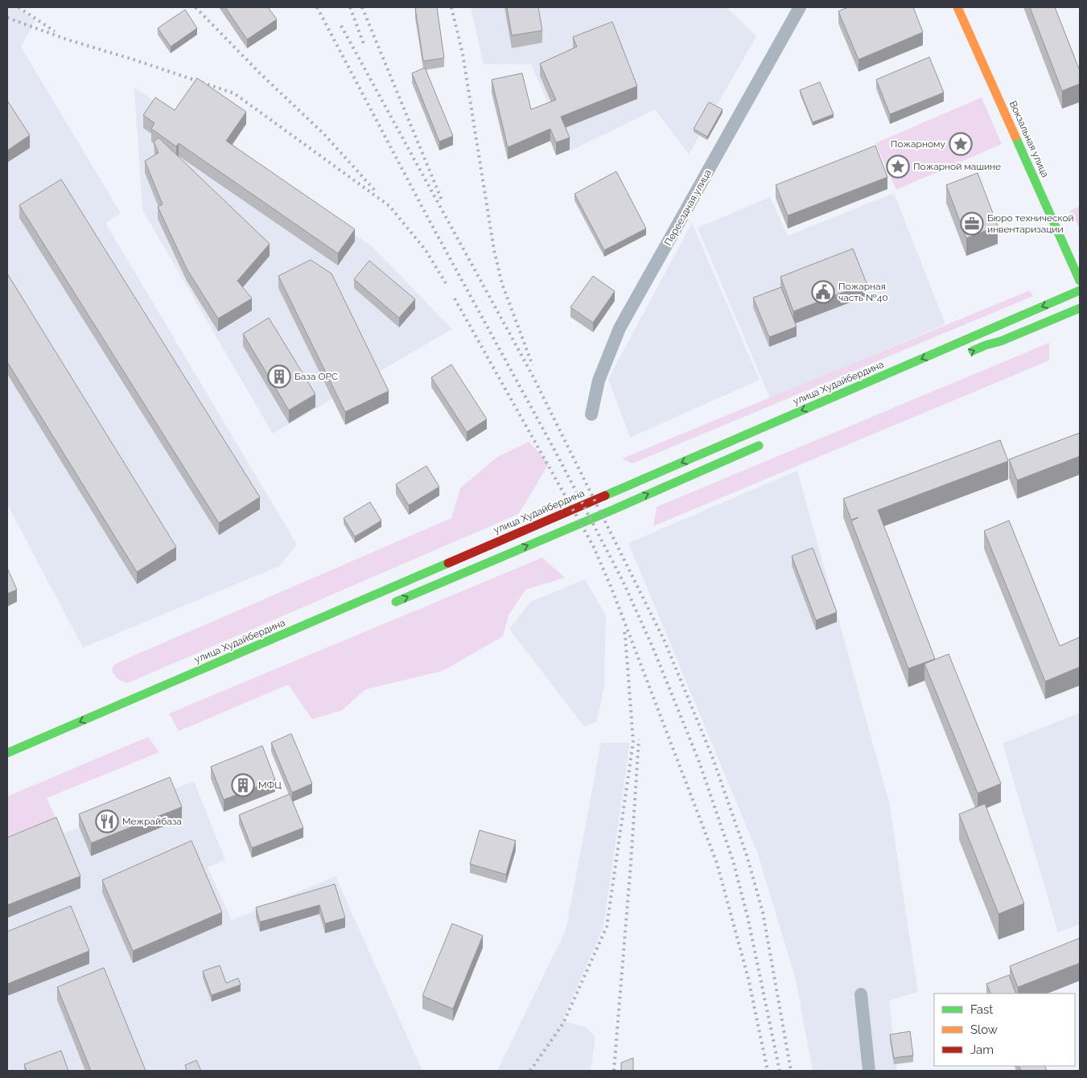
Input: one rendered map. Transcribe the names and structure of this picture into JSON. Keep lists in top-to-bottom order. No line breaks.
{"streets":{"main road":["Вокзальная улица","улица Худайбердина"],"street":["Переездная улица"]},"places":{"place":["Пожарному","Пожарной машине"],"office":["Бюро технической инвентаризации"],"public building":["Пожарная часть №40"],"building":["База ОРС","МФЦ"],"restaurant":["Межрайбаза"]},"legend":["Fast","Slow","Jam"]}
